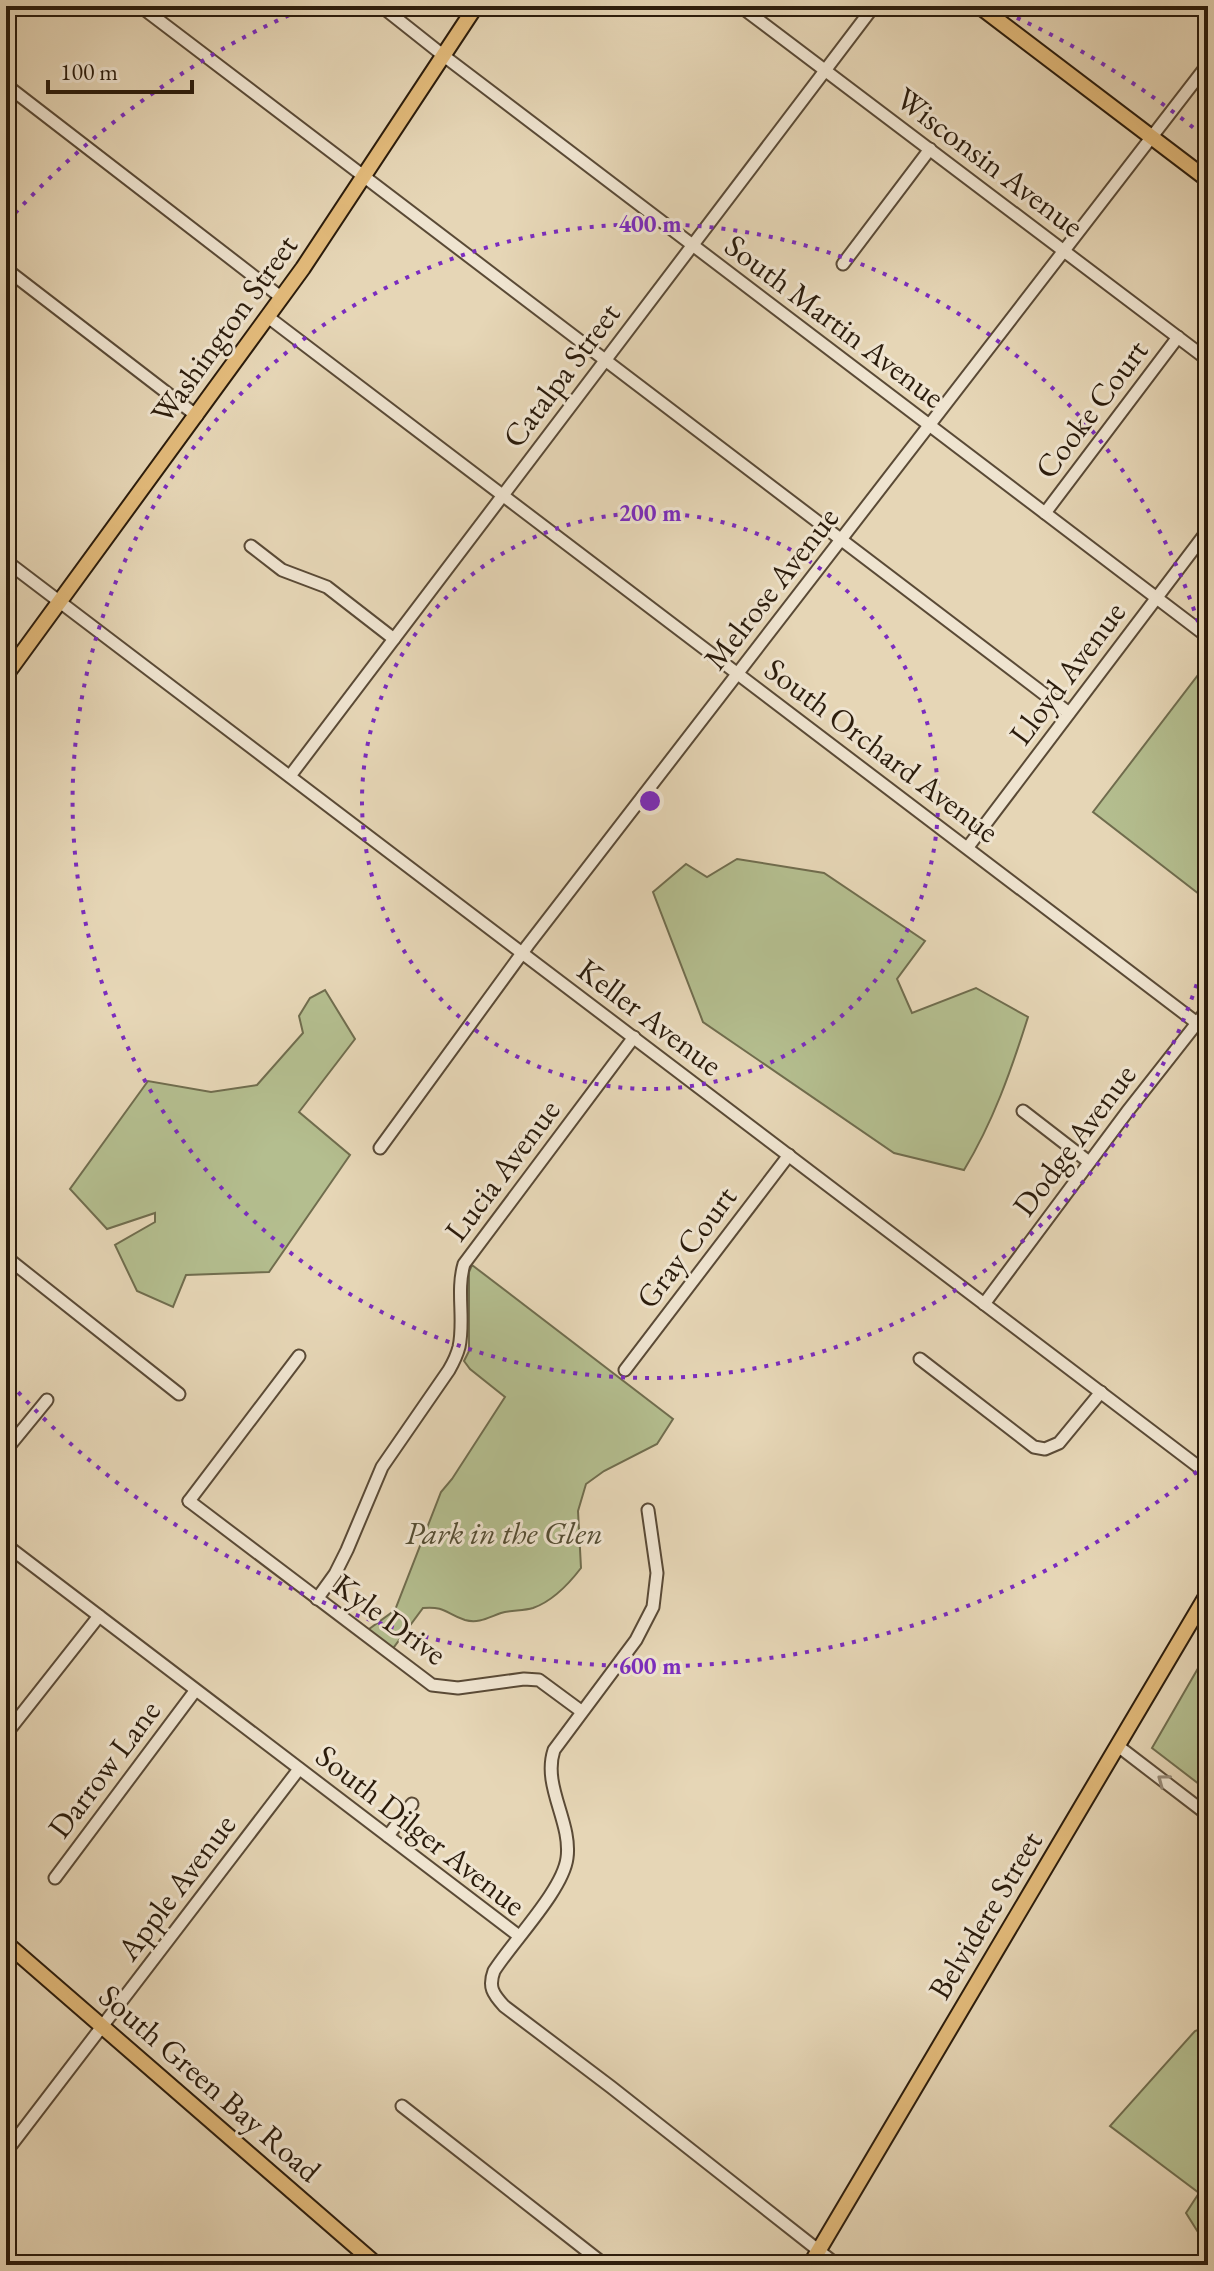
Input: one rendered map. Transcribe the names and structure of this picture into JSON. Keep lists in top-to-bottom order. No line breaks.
{"streets":{"main road":["Washington Street","Belvidere Street","South Green Bay Road"],"street":["Wisconsin Avenue","South Martin Avenue","Catalpa Street","Cooke Court","Melrose Avenue","Lloyd Avenue","South Orchard Avenue","Keller Avenue","Dodge Avenue","Lucia Avenue","Gray Court","Kyle Drive","Darrow Lane","South Dilger Avenue","Apple Avenue"]},"crossings":[["Wisconsin Avenue","Catalpa Street"],["Wisconsin Avenue","Cooke Court"],["Wisconsin Avenue","Melrose Avenue"],["South Martin Avenue","Washington Street"],["South Martin Avenue","Catalpa Street"],["South Martin Avenue","Cooke Court"],["South Martin Avenue","Melrose Avenue"],["South Martin Avenue","Lloyd Avenue"],["Washington Street","South Orchard Avenue"],["Washington Street","Keller Avenue"],["Catalpa Street","South Orchard Avenue"],["Catalpa Street","Keller Avenue"],["Melrose Avenue","South Orchard Avenue"],["Melrose Avenue","Keller Avenue"],["Lloyd Avenue","South Orchard Avenue"],["South Orchard Avenue","Dodge Avenue"],["Keller Avenue","Dodge Avenue"],["Keller Avenue","Lucia Avenue"],["Keller Avenue","Gray Court"],["Lucia Avenue","Kyle Drive"],["Darrow Lane","South Dilger Avenue"],["South Dilger Avenue","Apple Avenue"],["South Dilger Avenue","Belvidere Street"],["Apple Avenue","South Green Bay Road"]],"parks":["Park in the Glen"],"scale_bar":"100 m","rings":["400 m","200 m","600 m"]}
